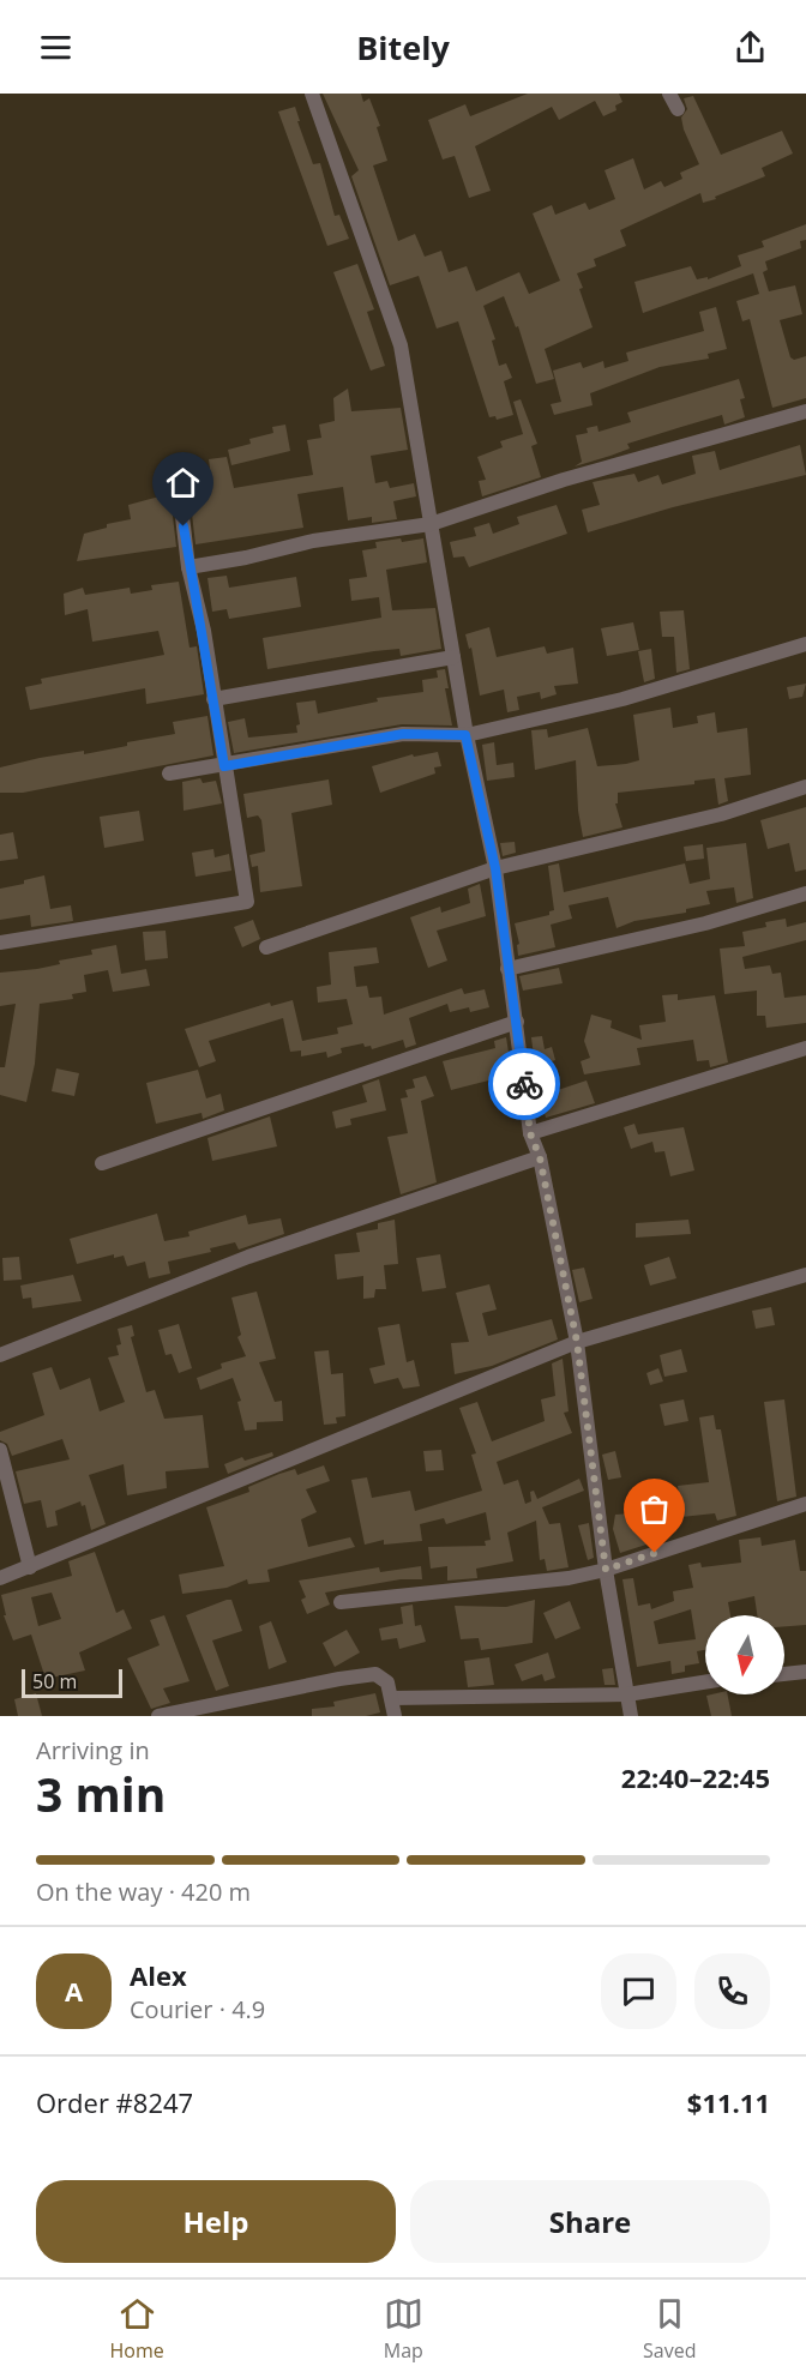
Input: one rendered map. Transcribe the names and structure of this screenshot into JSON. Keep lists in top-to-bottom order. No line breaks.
{"scale_bar":"50 m","north":"bottom","page":{"header":"Bitely","scale":"50 m","heading":["3 min","Arriving in","22:40–22:45"],"panel":["Alex","Courier · 4.9","Order #8247","$11.11"],"bar":"On the way · 420 m","round":"A","buttons":["Help","Share"],"tabs":["Home","Map","Saved"]}}
